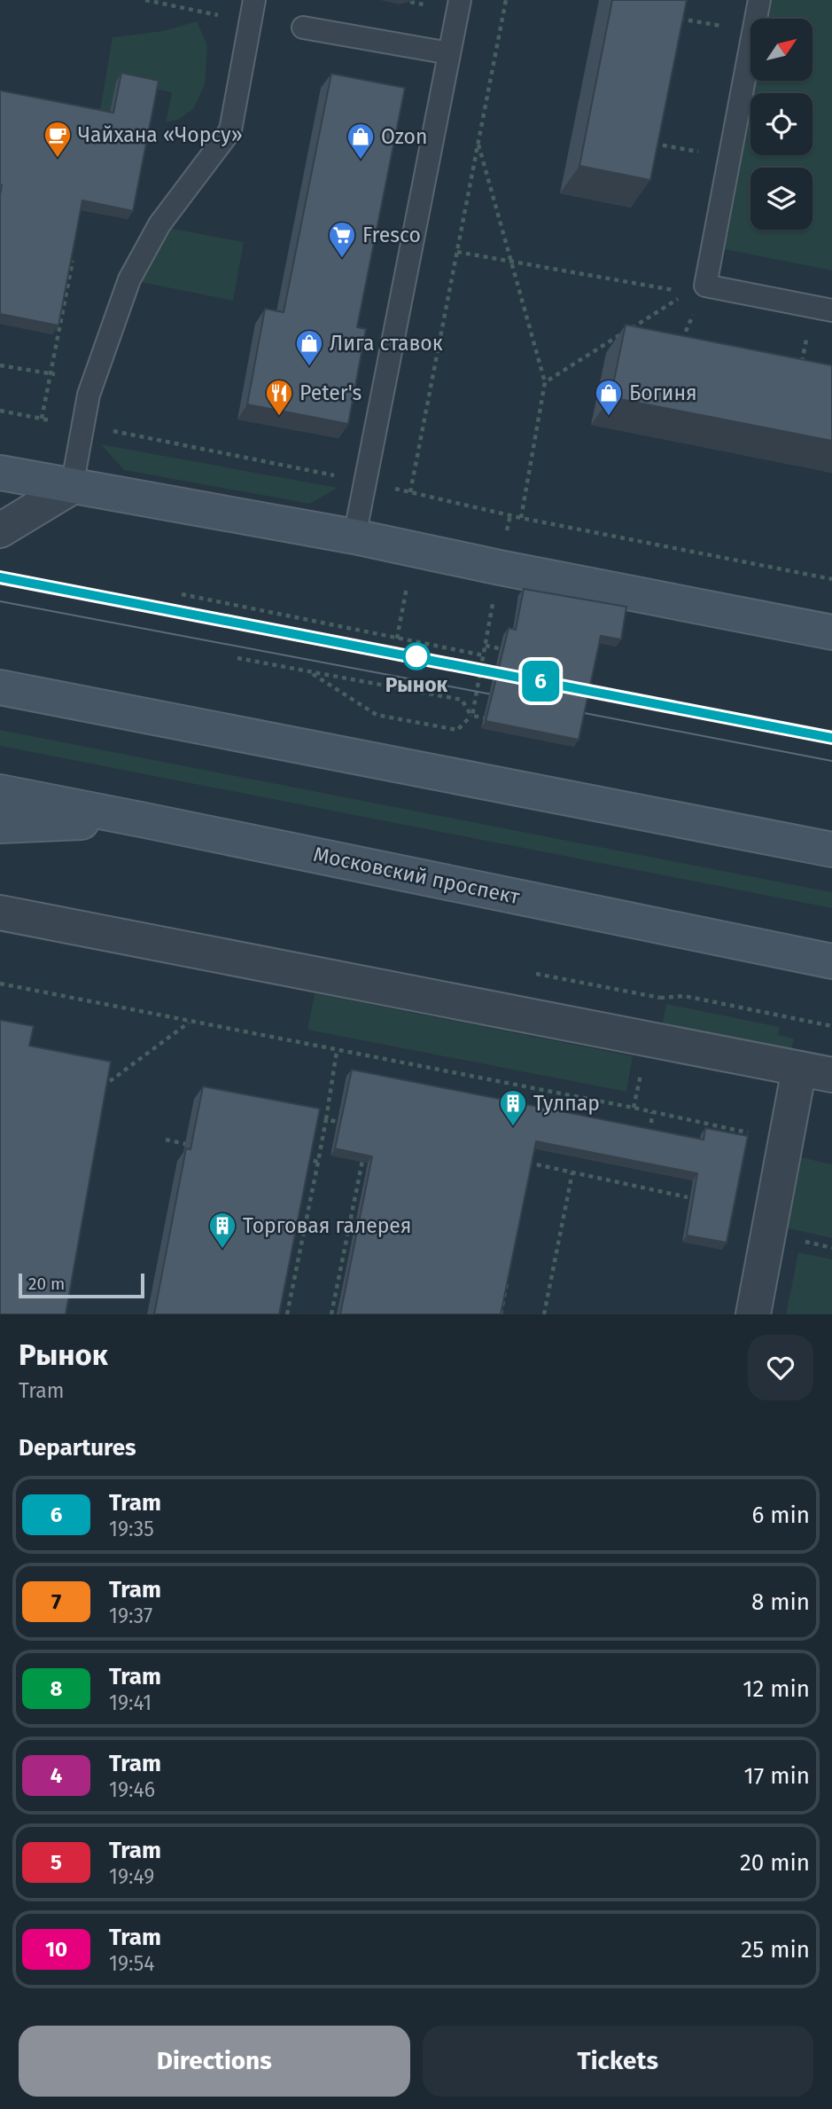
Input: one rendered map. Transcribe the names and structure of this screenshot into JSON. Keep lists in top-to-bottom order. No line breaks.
{"streets":{"main road":["Московский проспект"]},"places":{"cafe":["Чайхана «Чорсу»"],"shop":["Ozon","Лига ставок","Богиня"],"supermarket":["Fresco"],"restaurant":["Peter's"],"other":["Рынок"],"building":["Тулпар","Торговая галерея"]},"lines":["tram line 6"],"scale_bar":"20 m","north":"top right","page":{"on_map":"6","scale":"20 m","heading":[["Рынок","Tram"],"Departures"],"list":[{"mark":"6","name":"Tram","note":"19:35","value":"6 min"},{"mark":"7","name":"Tram","note":"19:37","value":"8 min"},{"mark":"8","name":"Tram","note":"19:41","value":"12 min"},{"mark":"4","name":"Tram","note":"19:46","value":"17 min"},{"mark":"5","name":"Tram","note":"19:49","value":"20 min"},{"mark":"10","name":"Tram","note":"19:54","value":"25 min"}],"buttons":["Directions","Tickets"]}}
